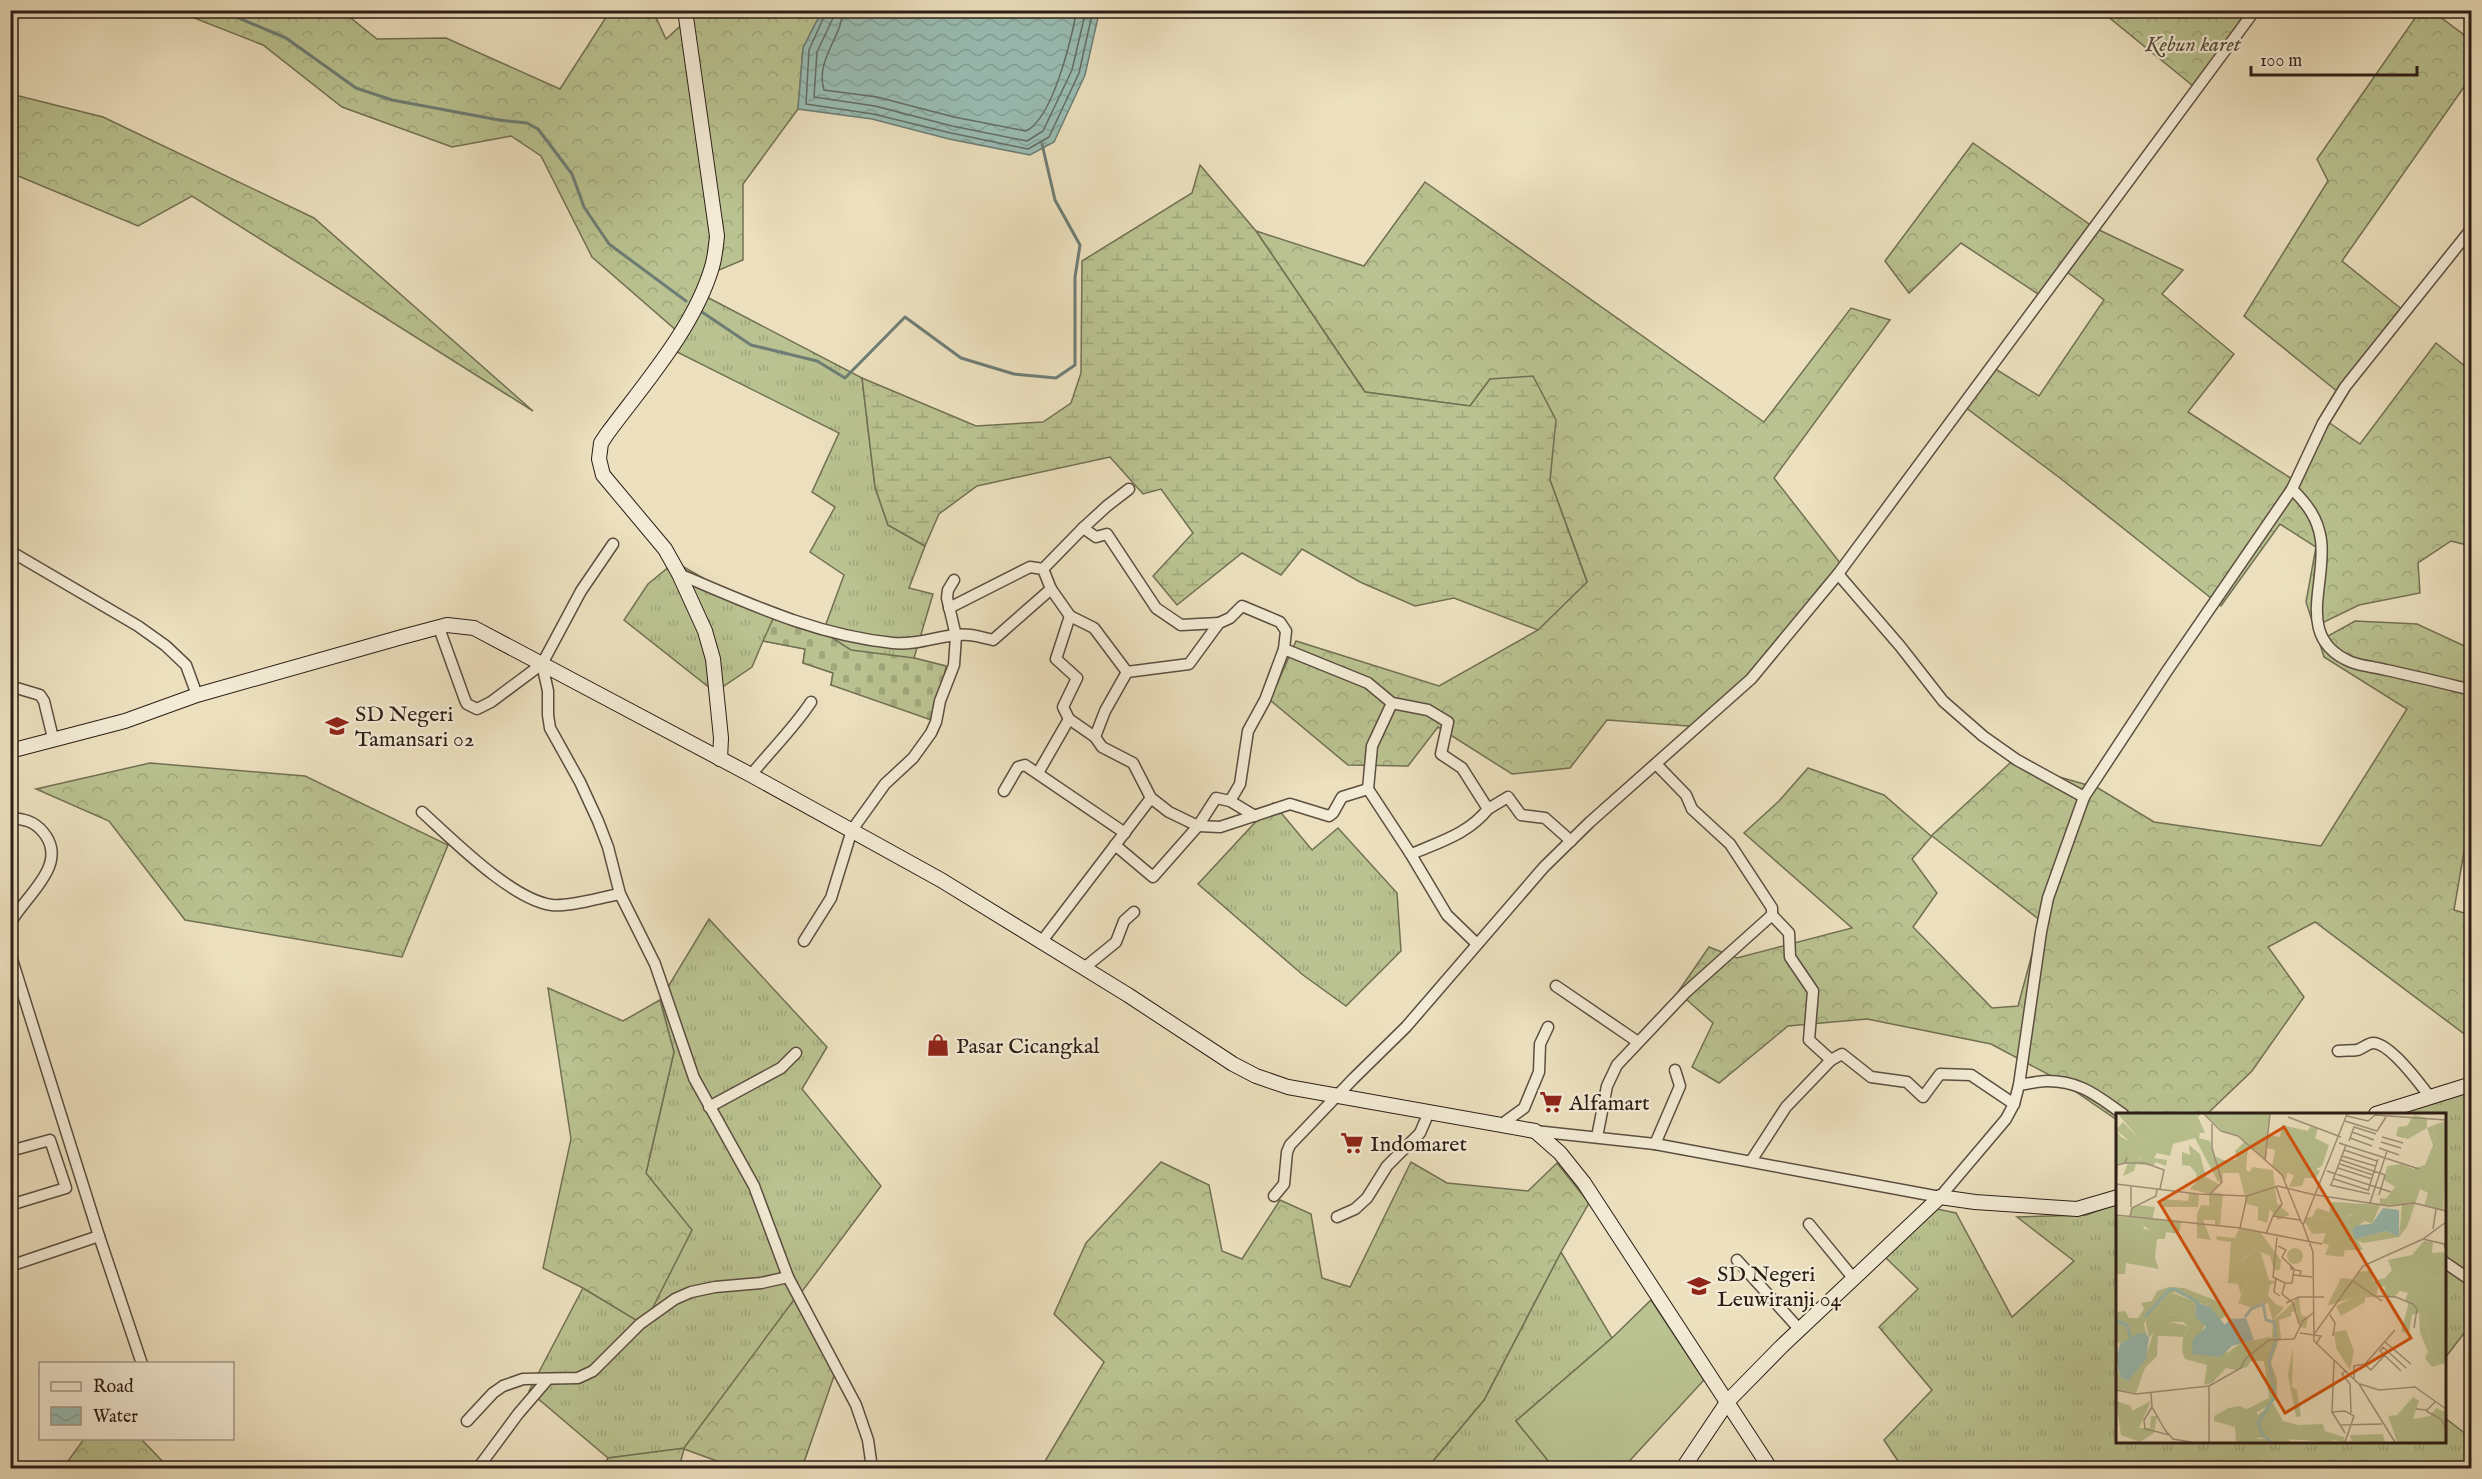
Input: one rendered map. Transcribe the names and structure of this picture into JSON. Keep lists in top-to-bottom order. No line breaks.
{"parks":["Kebun karet"],"places":{"school or university":["SD Negeri Tamansari 02","SD Negeri Leuwiranji 04"],"shop":["Pasar Cicangkal"],"supermarket":["Alfamart","Indomaret"]},"legend":["Road","Water"],"scale_bar":"100 m"}
